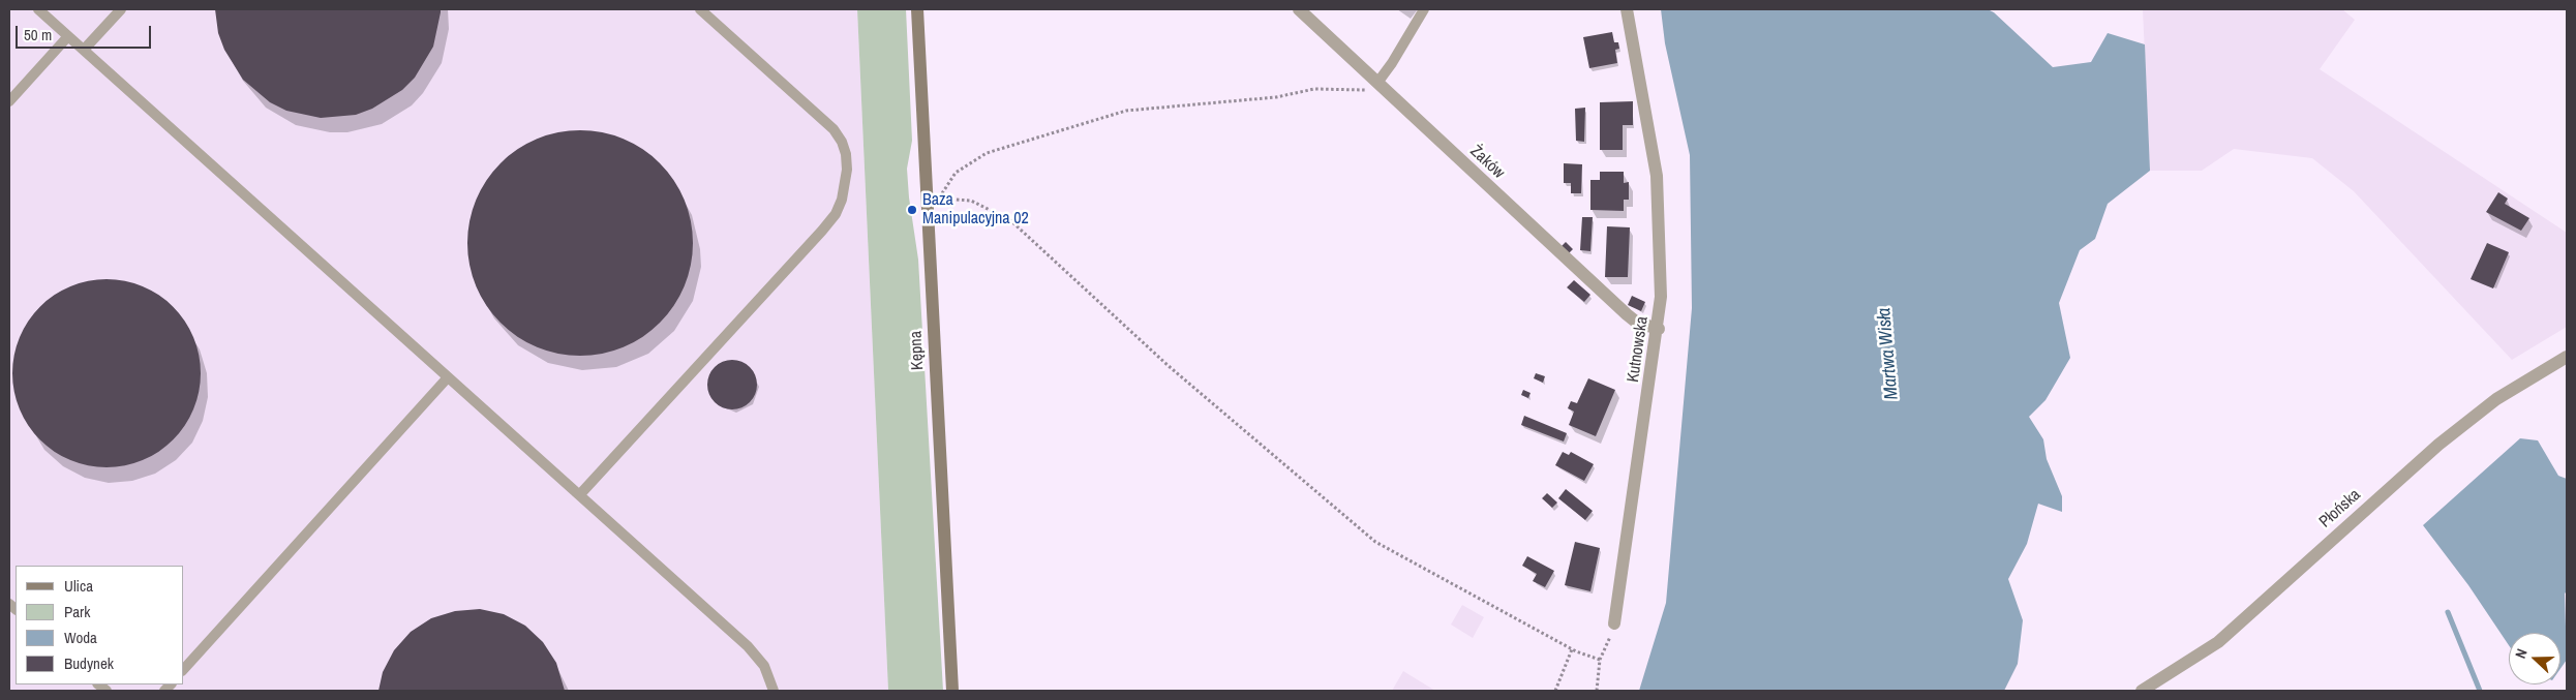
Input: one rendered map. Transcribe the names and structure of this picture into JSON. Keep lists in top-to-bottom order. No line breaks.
{"streets":{"street":["Żaków","Kutnowska","Kępna","Płońska"]},"crossings":[["Żaków","Kutnowska"]],"water":["Martwa Wisła"],"places":["Baza Manipulacyjna 02"],"legend":["Ulica","Park","Woda","Budynek"],"scale_bar":"50 m","north":"left"}
